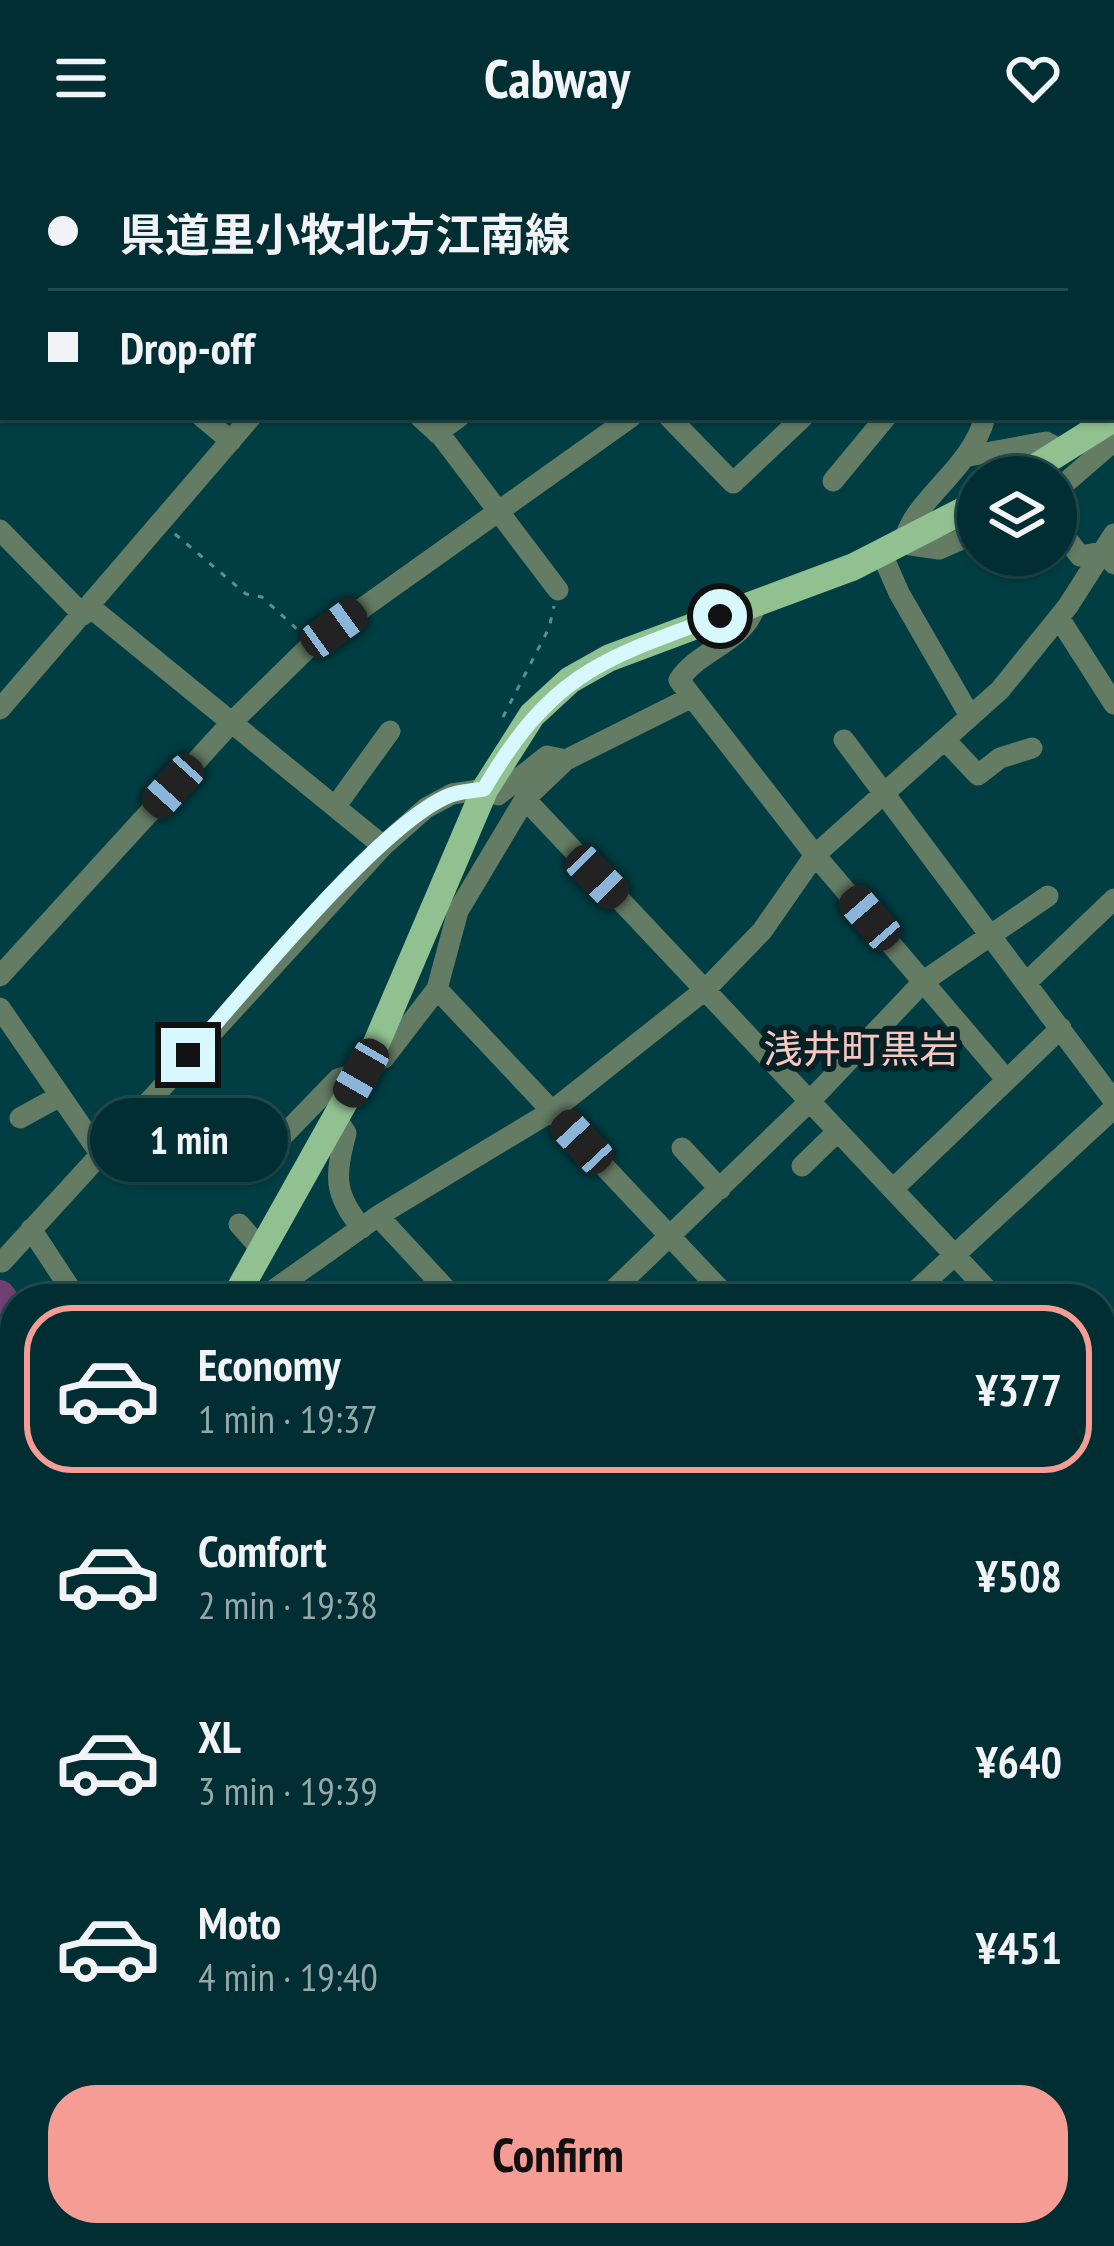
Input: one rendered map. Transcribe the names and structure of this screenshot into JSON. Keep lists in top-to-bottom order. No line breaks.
{"districts":["浅井町黒岩"],"page":{"header":"Cabway","banner":["県道里小牧北方江南線","Drop-off"],"bubble":"1 min","list":[{"name":"Economy","note":"1 min · 19:37","value":"¥377"},{"name":"Comfort","note":"2 min · 19:38","value":"¥508"},{"name":"XL","note":"3 min · 19:39","value":"¥640"},{"name":"Moto","note":"4 min · 19:40","value":"¥451"}],"buttons":"Confirm"}}
